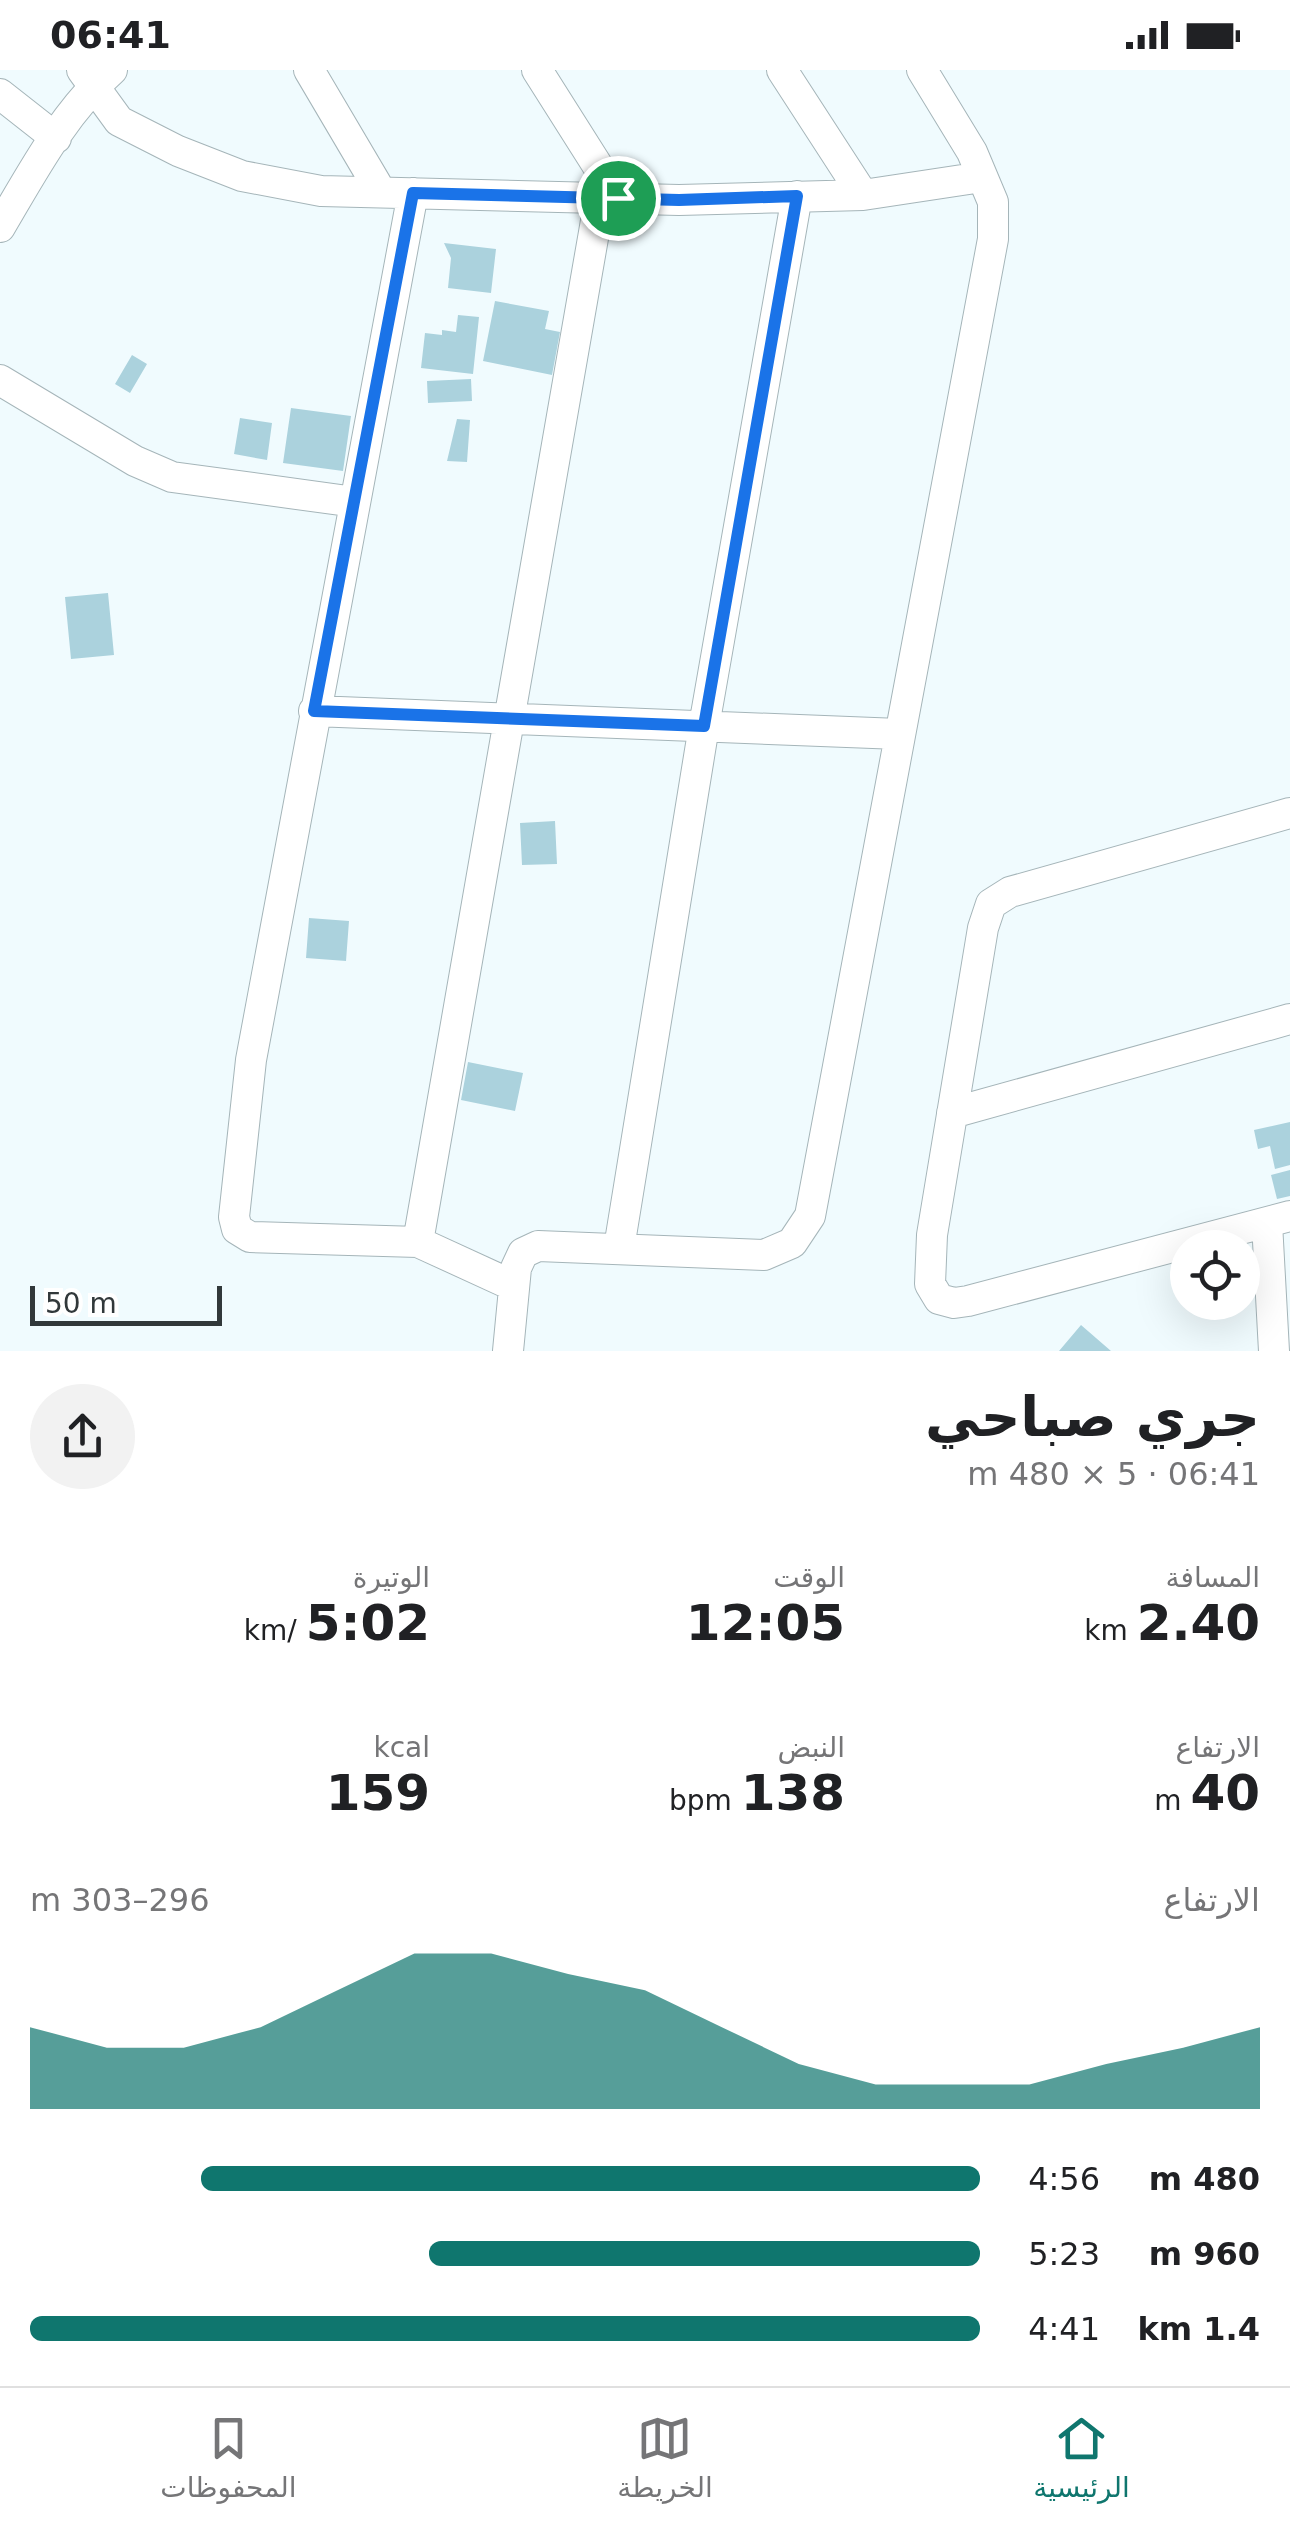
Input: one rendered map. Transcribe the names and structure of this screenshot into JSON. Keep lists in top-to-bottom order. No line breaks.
{"scale_bar":"50 m","page":{"status":"06:41","scale":"50 m","heading":["جري صباحي","06:41 · 5 × 480 m"],"stats":[["المسافة","2.40 km"],["الوقت","12:05"],["الوتيرة","5:02 /km"],["الارتفاع","40 m"],["النبض","138 bpm"],["kcal","159"]],"chart":["الارتفاع","296–303 m"],"list":[{"name":"480 m","note":"4:56"},{"name":"960 m","note":"5:23"},{"name":"1.4 km","note":"4:41"}],"tabs":["الرئيسية","الخريطة","المحفوظات"]}}
